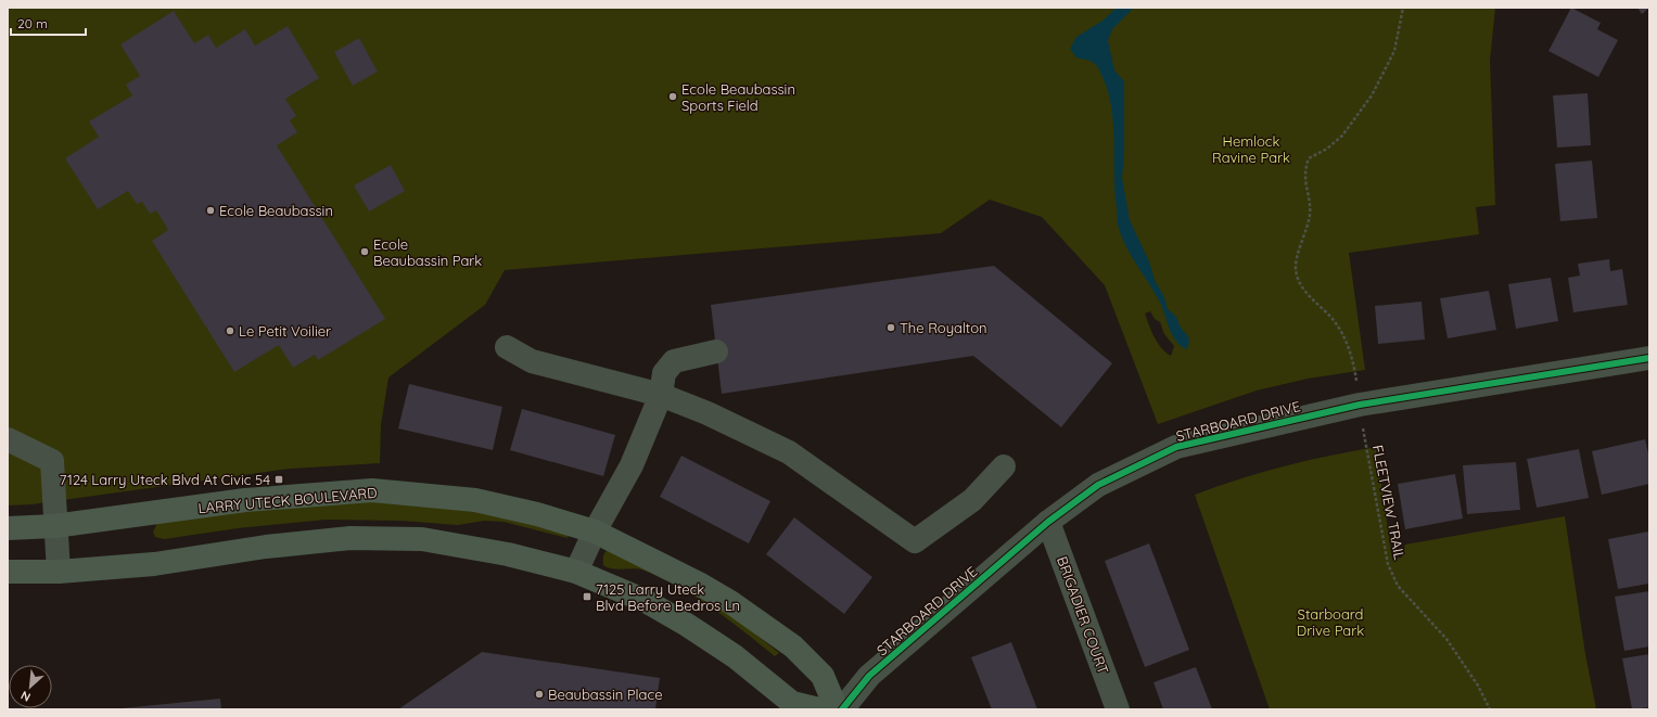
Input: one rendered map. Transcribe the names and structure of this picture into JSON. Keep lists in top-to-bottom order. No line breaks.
{"streets":{"main road":["LARRY UTECK BOULEVARD"],"street":["STARBOARD DRIVE","BRIGADIER COURT"],"path":["FLEETVIEW TRAIL"]},"crossings":[["STARBOARD DRIVE","BRIGADIER COURT"]],"parks":["Hemlock Ravine Park","Starboard Drive Park"],"places":{"other":["Ecole Beaubassin Sports Field","Ecole Beaubassin","Ecole Beaubassin Park","The Royalton","Le Petit Voilier","Beaubassin Place"],"transit":["7124 Larry Uteck Blvd At Civic 54","7125 Larry Uteck Blvd Before Bedros Ln"]},"scale_bar":"20 m","north":"bottom left"}
